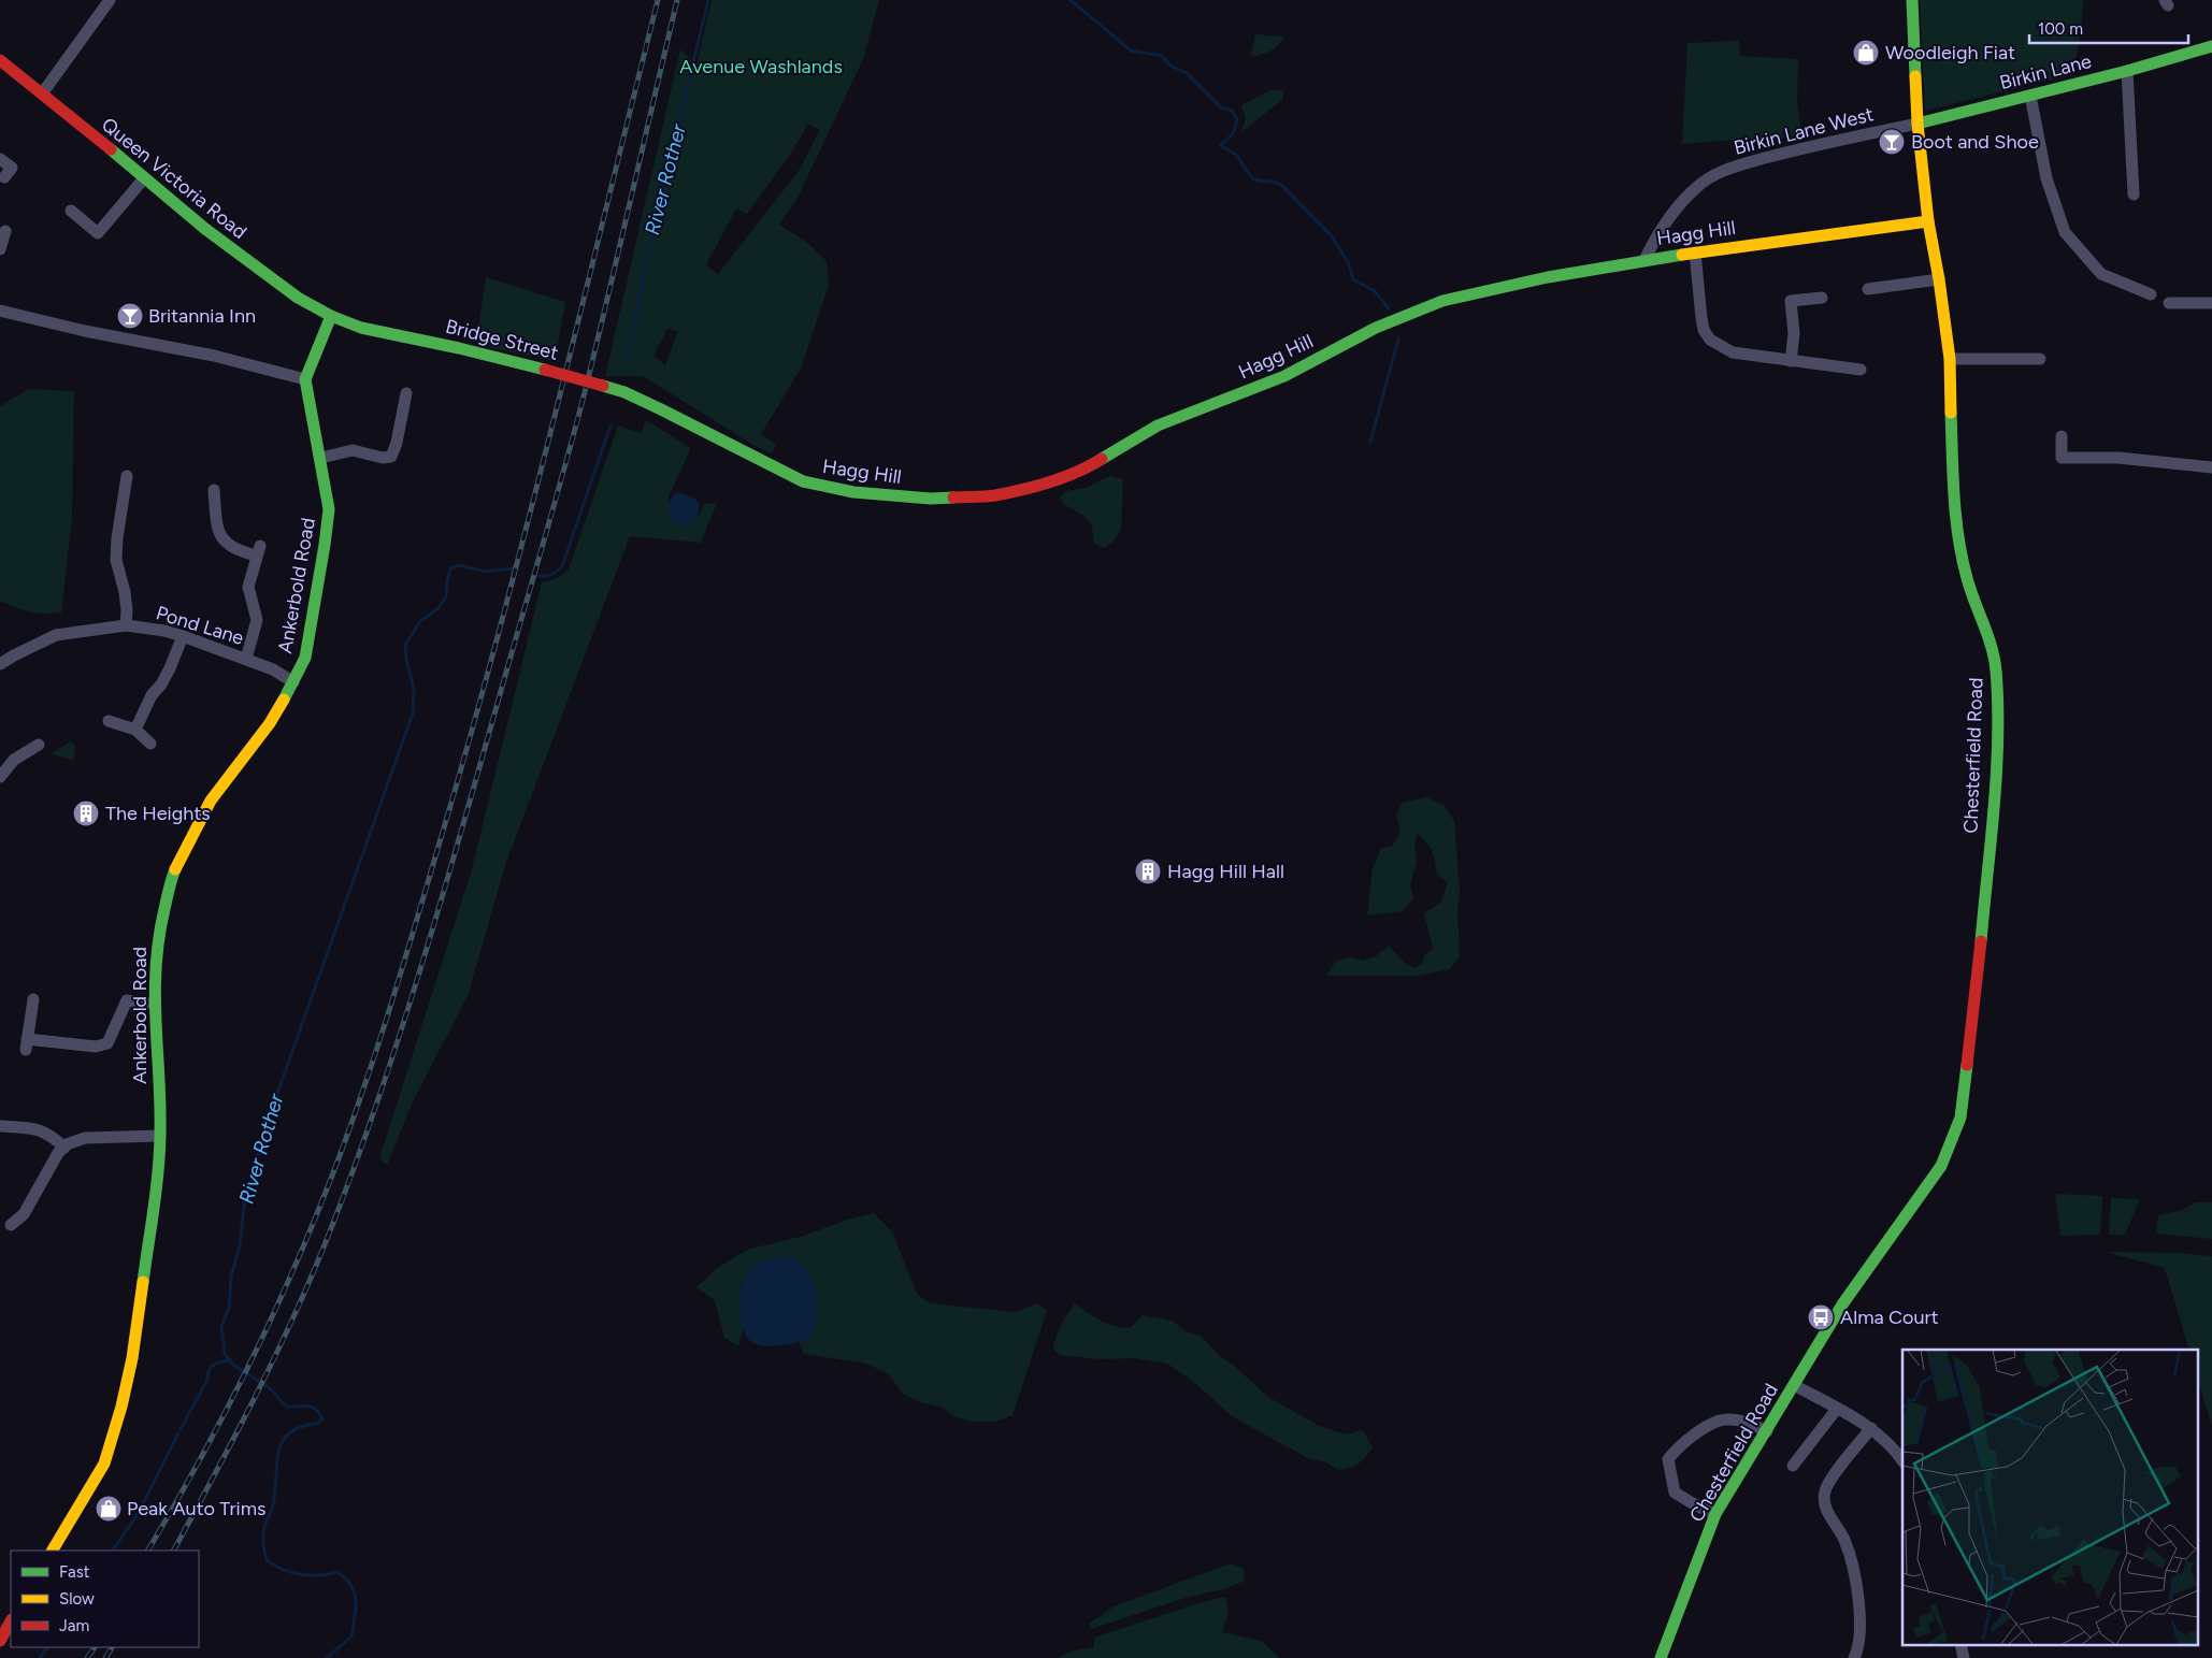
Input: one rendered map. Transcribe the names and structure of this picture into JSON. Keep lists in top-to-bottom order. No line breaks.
{"streets":{"street":["Birkin Lane","Birkin Lane West","Queen Victoria Road","Hagg Hill","Bridge Street","Ankerbold Road","Pond Lane","Chesterfield Road"]},"crossings":[["Birkin Lane","Birkin Lane West"],["Birkin Lane","Chesterfield Road"],["Birkin Lane West","Hagg Hill"],["Birkin Lane West","Chesterfield Road"],["Queen Victoria Road","Bridge Street"],["Hagg Hill","Bridge Street"],["Hagg Hill","Chesterfield Road"],["Ankerbold Road","Pond Lane"]],"water":["River Rother"],"parks":["Avenue Washlands"],"places":{"shop":["Woodleigh Fiat","Peak Auto Trims"],"bar":["Boot and Shoe","Britannia Inn"],"building":["The Heights","Hagg Hill Hall"],"bus stop":["Alma Court"]},"legend":["Fast","Slow","Jam"],"scale_bar":"100 m"}
